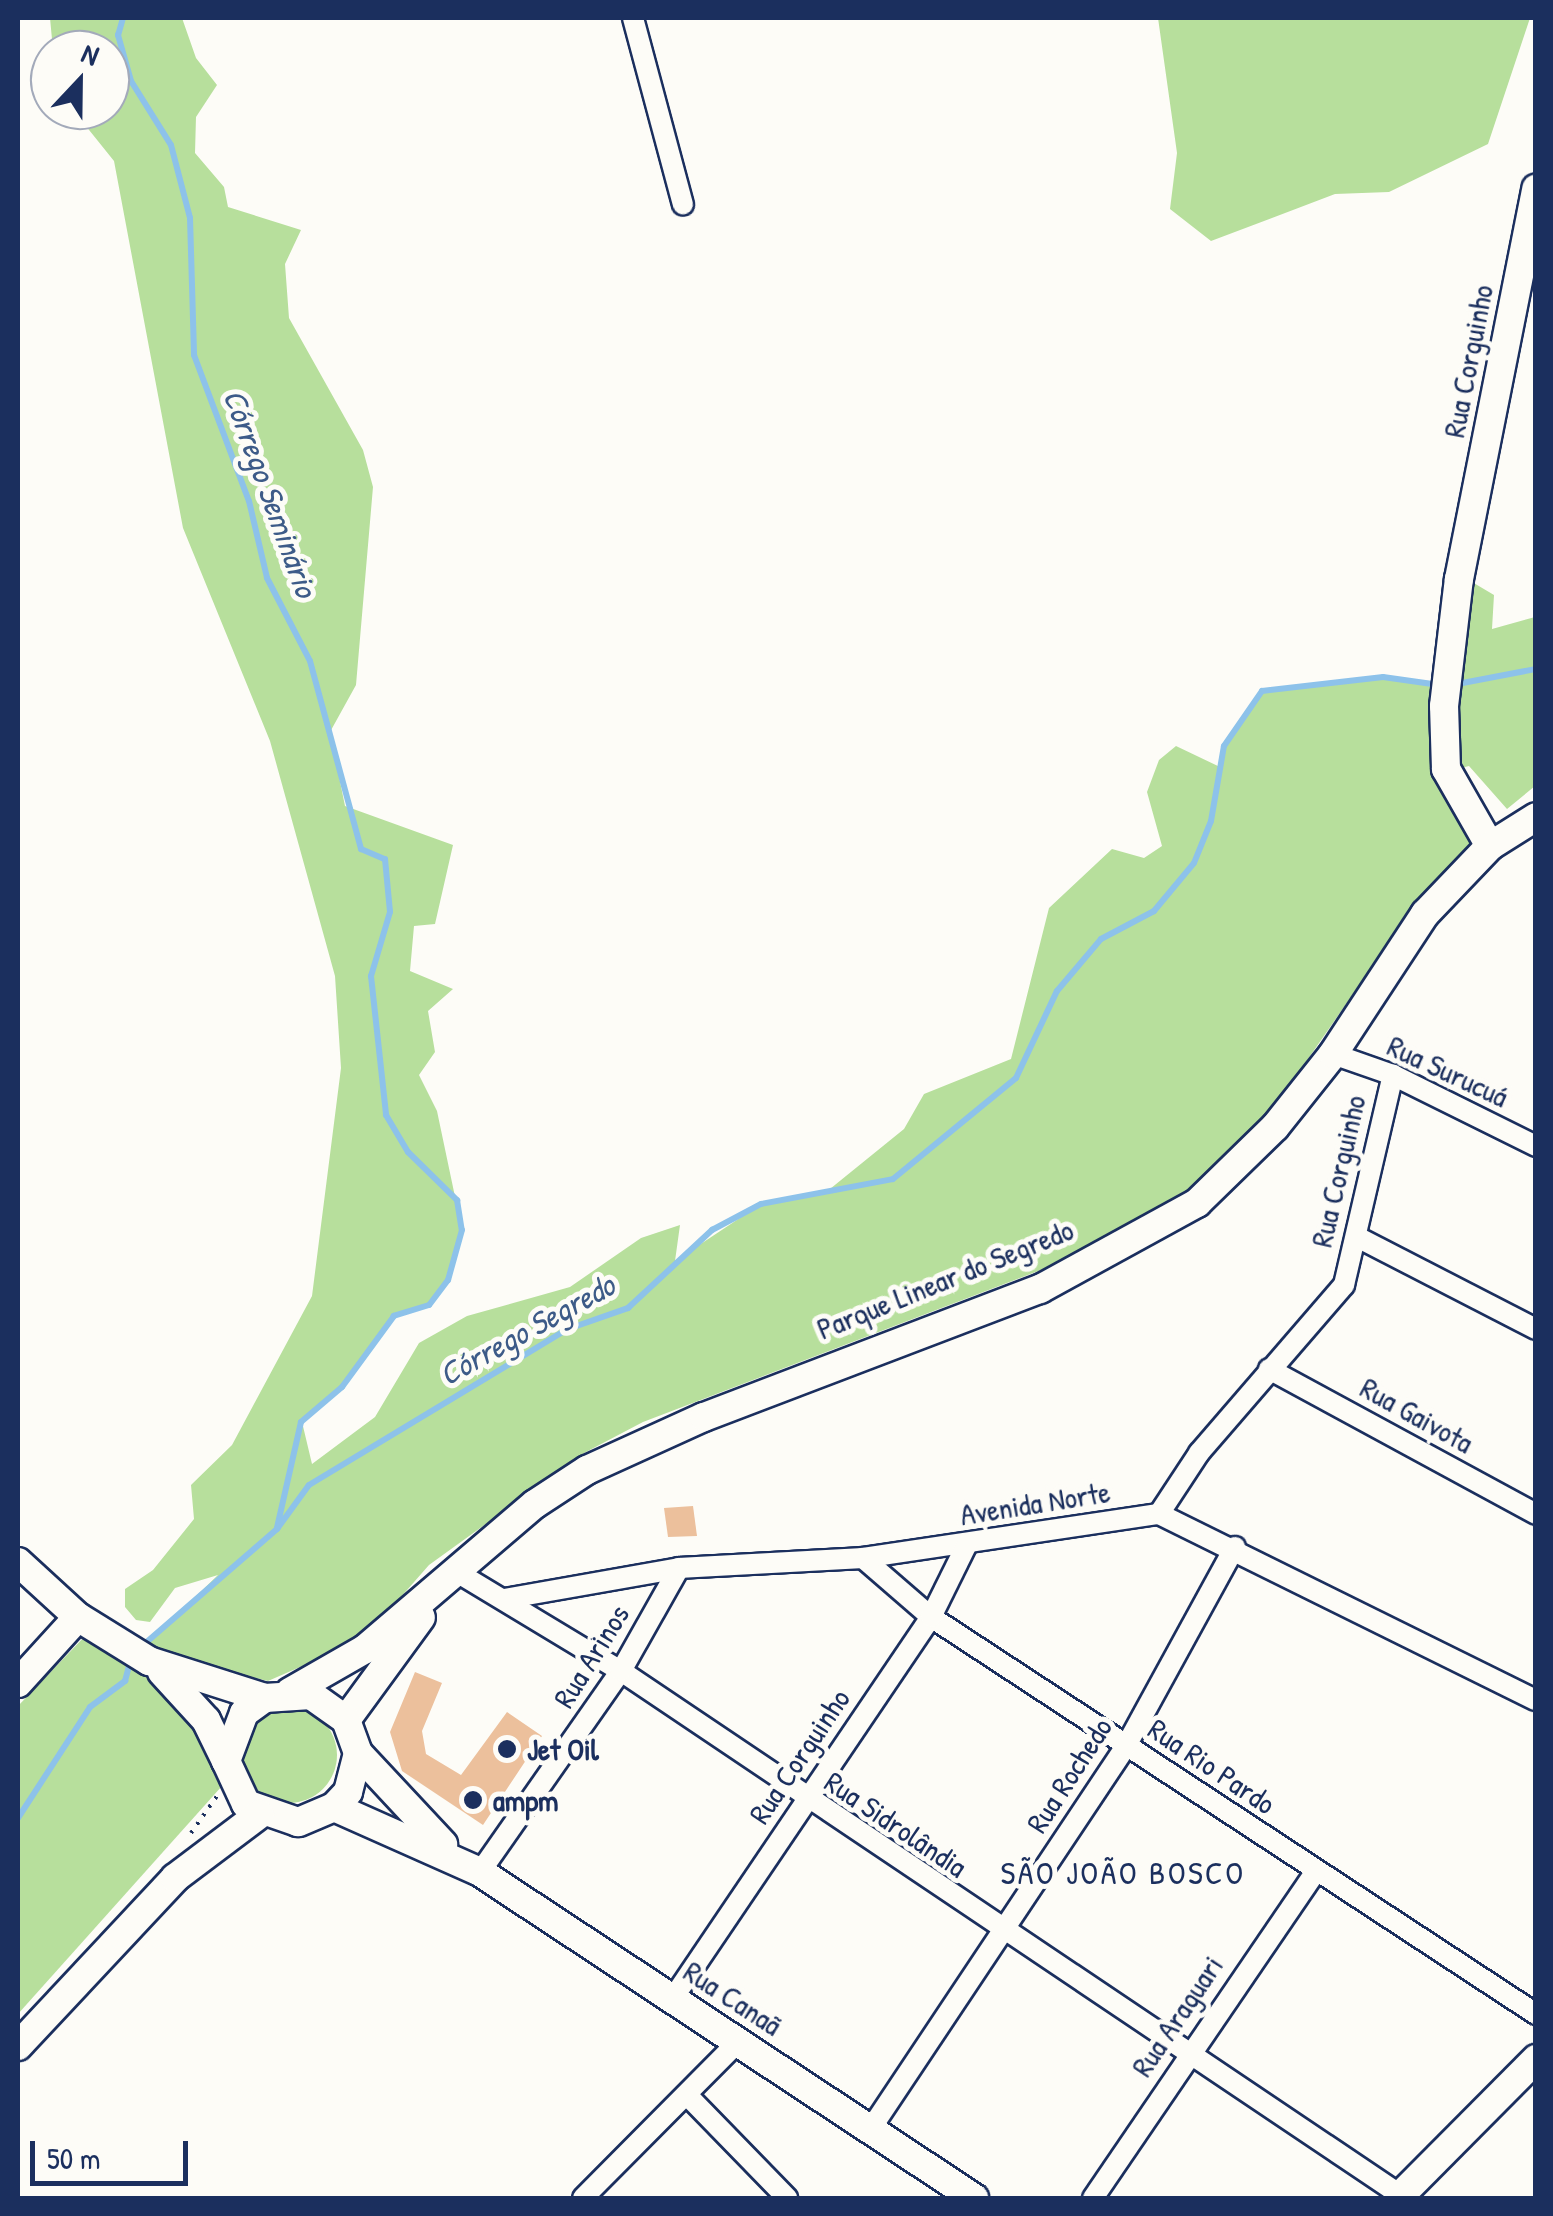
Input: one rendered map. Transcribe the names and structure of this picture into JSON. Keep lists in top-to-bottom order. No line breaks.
{"streets":{"main road":["Rua Corguinho","Rua Canaã"],"street":["Rua Surucuá","Rua Gaivota","Avenida Norte","Rua Arinos","Rua Rio Pardo","Rua Rochedo","Rua Sidrolândia","Rua Araguari"]},"crossings":[["Rua Corguinho","Rua Surucuá"],["Rua Corguinho","Rua Gaivota"],["Rua Corguinho","Avenida Norte"],["Rua Corguinho","Rua Rio Pardo"],["Rua Corguinho","Rua Sidrolândia"],["Rua Corguinho","Rua Canaã"],["Avenida Norte","Rua Arinos"],["Avenida Norte","Rua Rio Pardo"],["Avenida Norte","Rua Sidrolândia"],["Rua Arinos","Rua Sidrolândia"],["Rua Arinos","Rua Canaã"],["Rua Rio Pardo","Rua Rochedo"],["Rua Rio Pardo","Rua Araguari"],["Rua Rochedo","Rua Sidrolândia"],["Rua Rochedo","Rua Canaã"],["Rua Sidrolândia","Rua Araguari"]],"districts":["SÃO JOÃO BOSCO"],"water":["Córrego Seminário","Córrego Segredo"],"places":["Jet Oil","ampm"],"scale_bar":"50 m","north":"top"}
